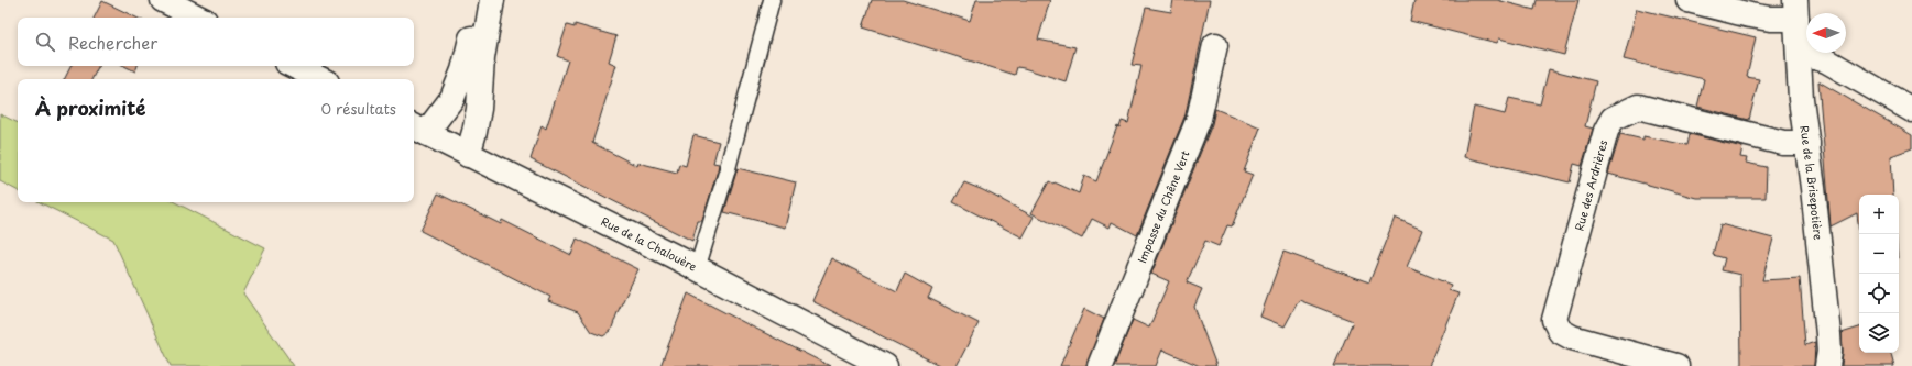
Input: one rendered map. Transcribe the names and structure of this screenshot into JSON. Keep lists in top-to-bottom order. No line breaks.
{"streets":{"street":["Rue de la Brisepotière","Rue des Ardrières","Impasse du Chêne Vert","Rue de la Chalouère"]},"crossings":[["Rue de la Brisepotière","Rue des Ardrières"]],"north":"left","page":{"search":"Rechercher","heading":["À proximité","0 résultats"],"map_buttons":["+","−"]}}
